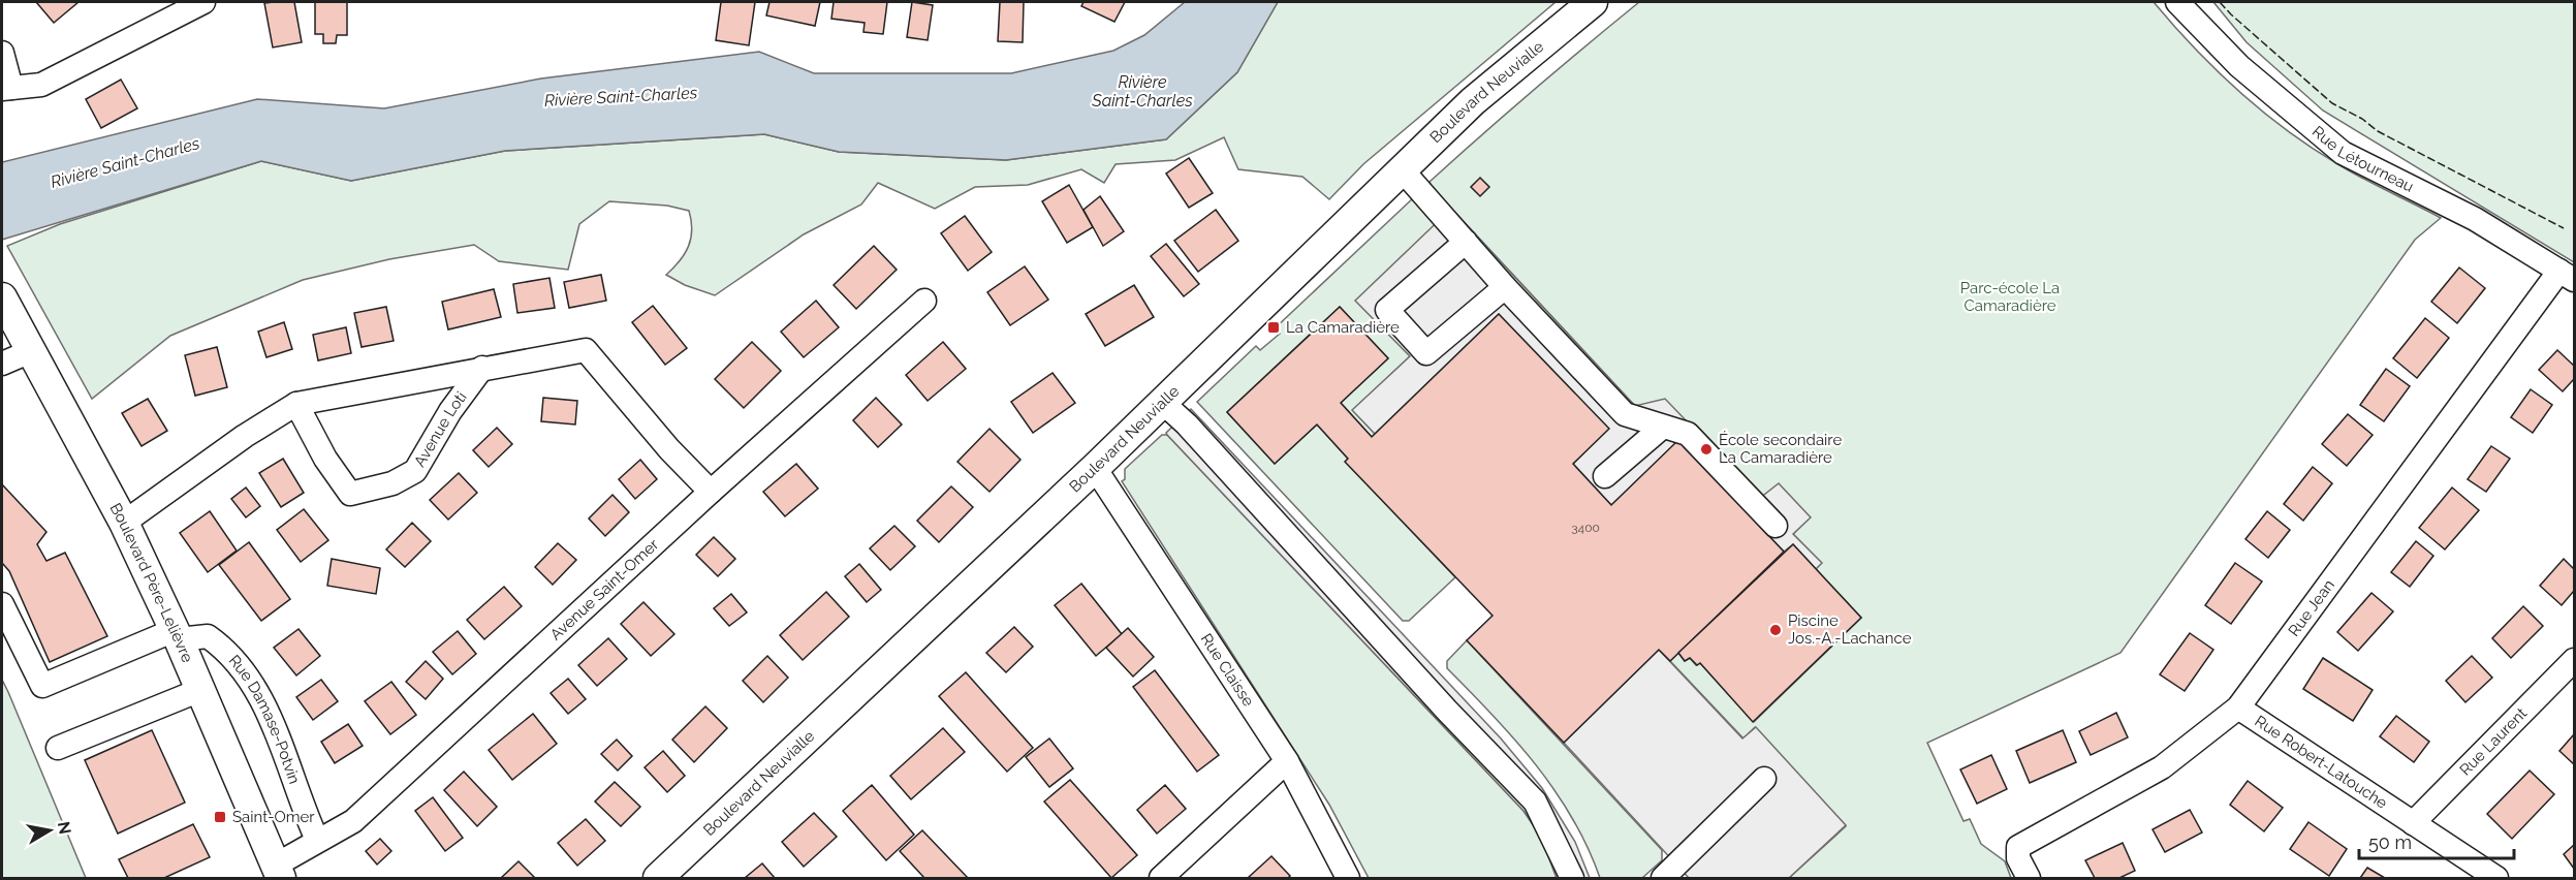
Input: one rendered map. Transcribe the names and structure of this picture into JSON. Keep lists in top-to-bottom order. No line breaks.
{"streets":{"main road":["Boulevard Neuvialle","Boulevard Père-Lelièvre"],"street":["Rue Létourneau","Avenue Loti","Avenue Saint-Omer","Rue Jean","Rue Claisse","Rue Damase-Potvin","Rue Laurent","Rue Robert-Latouche"]},"crossings":[["Boulevard Neuvialle","Rue Claisse"],["Rue Létourneau","Rue Jean"],["Avenue Loti","Boulevard Père-Lelièvre"],["Avenue Loti","Avenue Saint-Omer"],["Boulevard Père-Lelièvre","Avenue Saint-Omer"],["Boulevard Père-Lelièvre","Rue Damase-Potvin"],["Avenue Saint-Omer","Rue Damase-Potvin"],["Rue Jean","Rue Robert-Latouche"],["Rue Laurent","Rue Robert-Latouche"]],"water":["Rivière Saint-Charles"],"parks":["Parc-école La Camaradière"],"places":{"transit":["La Camaradière","Saint-Omer"],"other":["École secondaire La Camaradière","Piscine Jos.-A.-Lachance"]},"house_numbers":["3400"],"scale_bar":"50 m","north":"right"}
